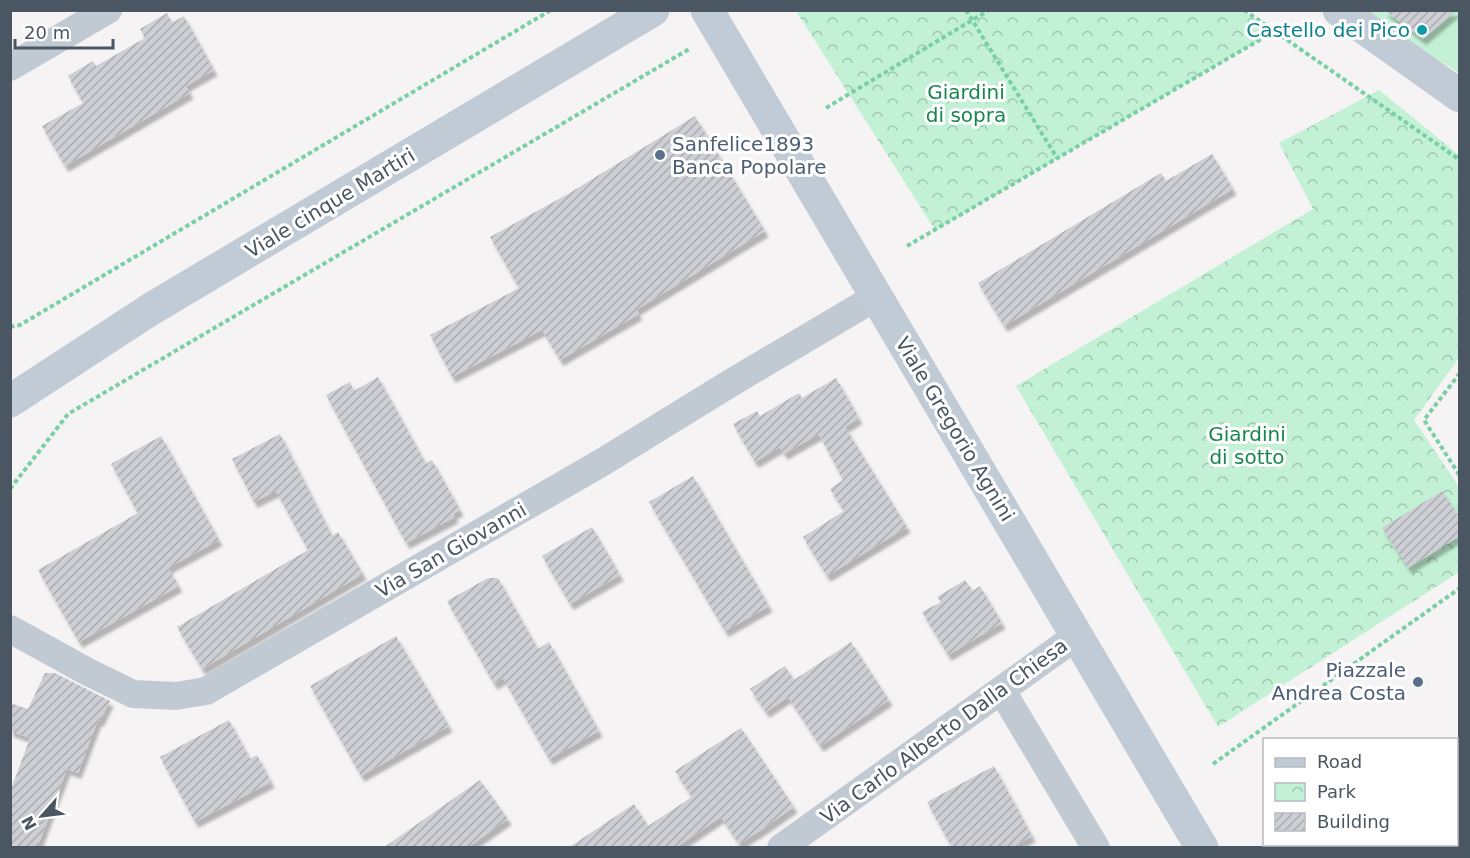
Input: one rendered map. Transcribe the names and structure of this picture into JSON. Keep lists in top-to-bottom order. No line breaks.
{"streets":{"main road":["Viale cinque Martiri","Viale Gregorio Agnini"],"street":["Via San Giovanni","Via Carlo Alberto Dalla Chiesa"]},"crossings":[["Viale Gregorio Agnini","Via San Giovanni"],["Viale Gregorio Agnini","Via Carlo Alberto Dalla Chiesa"]],"parks":["Giardini di sopra","Giardini di sotto"],"places":["Castello dei Pico","Sanfelice1893 Banca Popolare","Piazzale Andrea Costa"],"legend":["Road","Park","Building"],"scale_bar":"20 m","north":"bottom left"}
